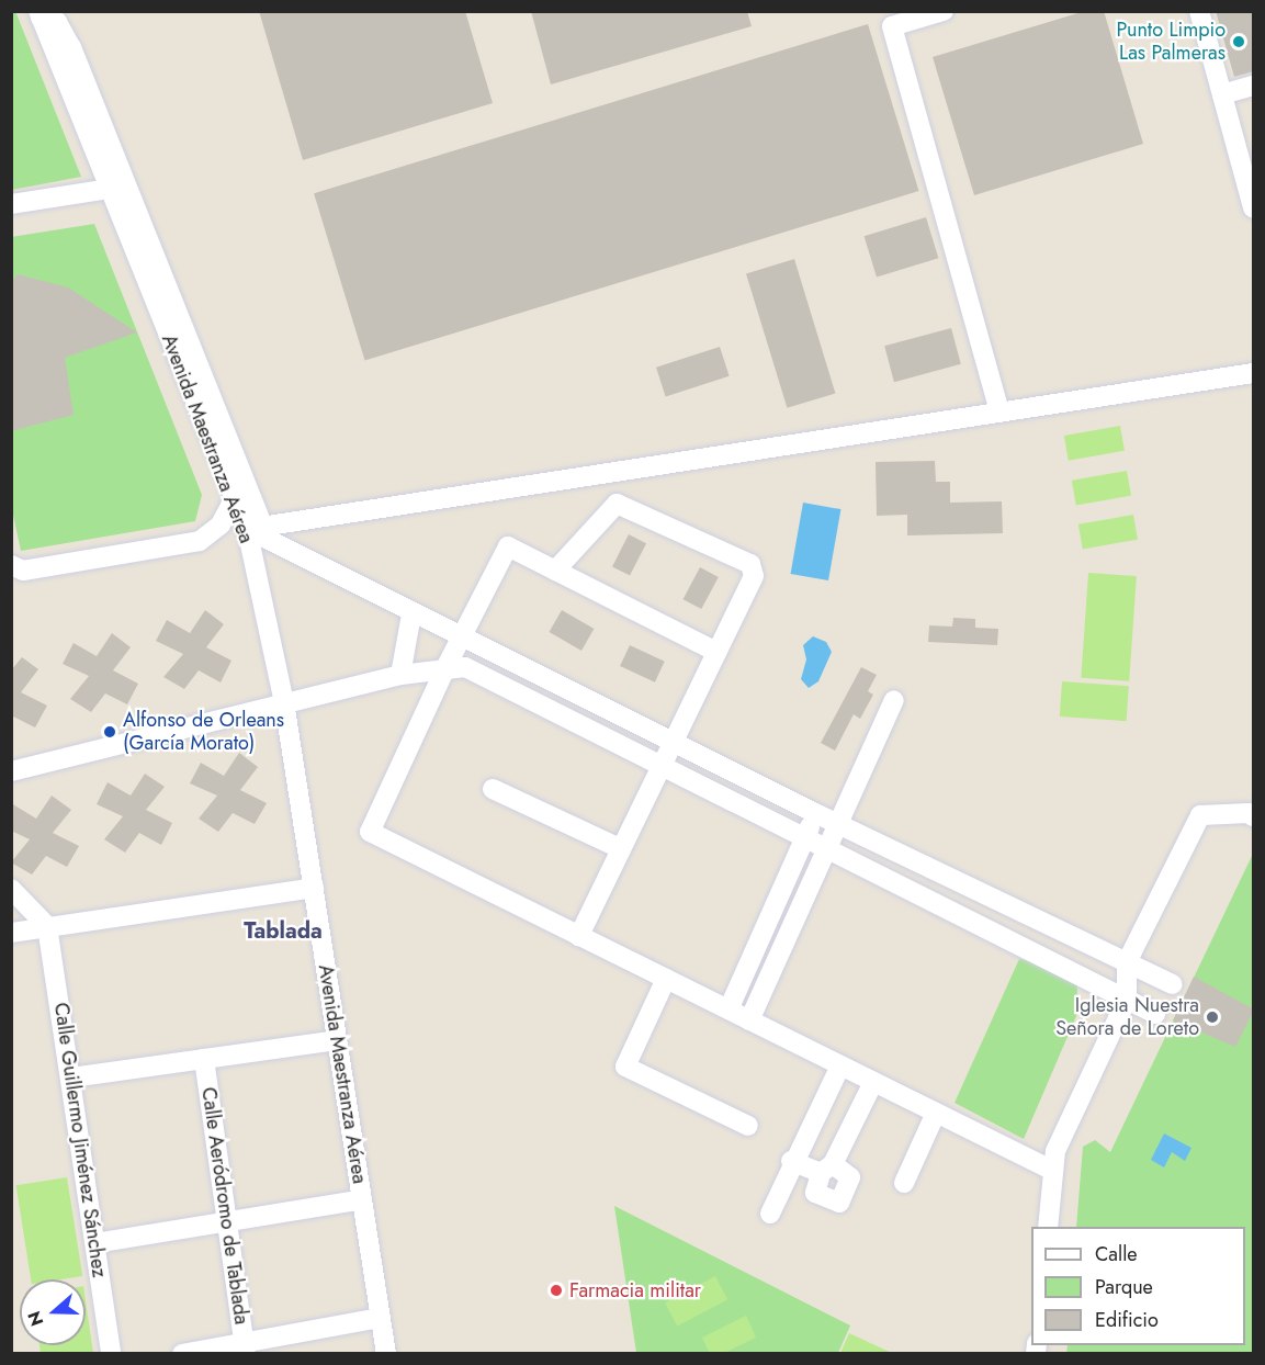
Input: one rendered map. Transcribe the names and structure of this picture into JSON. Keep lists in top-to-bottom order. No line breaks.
{"streets":{"street":["Avenida Maestranza Aérea","Calle Guillermo Jiménez Sánchez","Calle Aeródromo de Tablada"]},"districts":["Tablada"],"places":["Punto Limpio Las Palmeras","Alfonso de Orleans (García Morato)","Iglesia Nuestra Señora de Loreto","Farmacia militar"],"legend":["Calle","Parque","Edificio"],"north":"left"}
